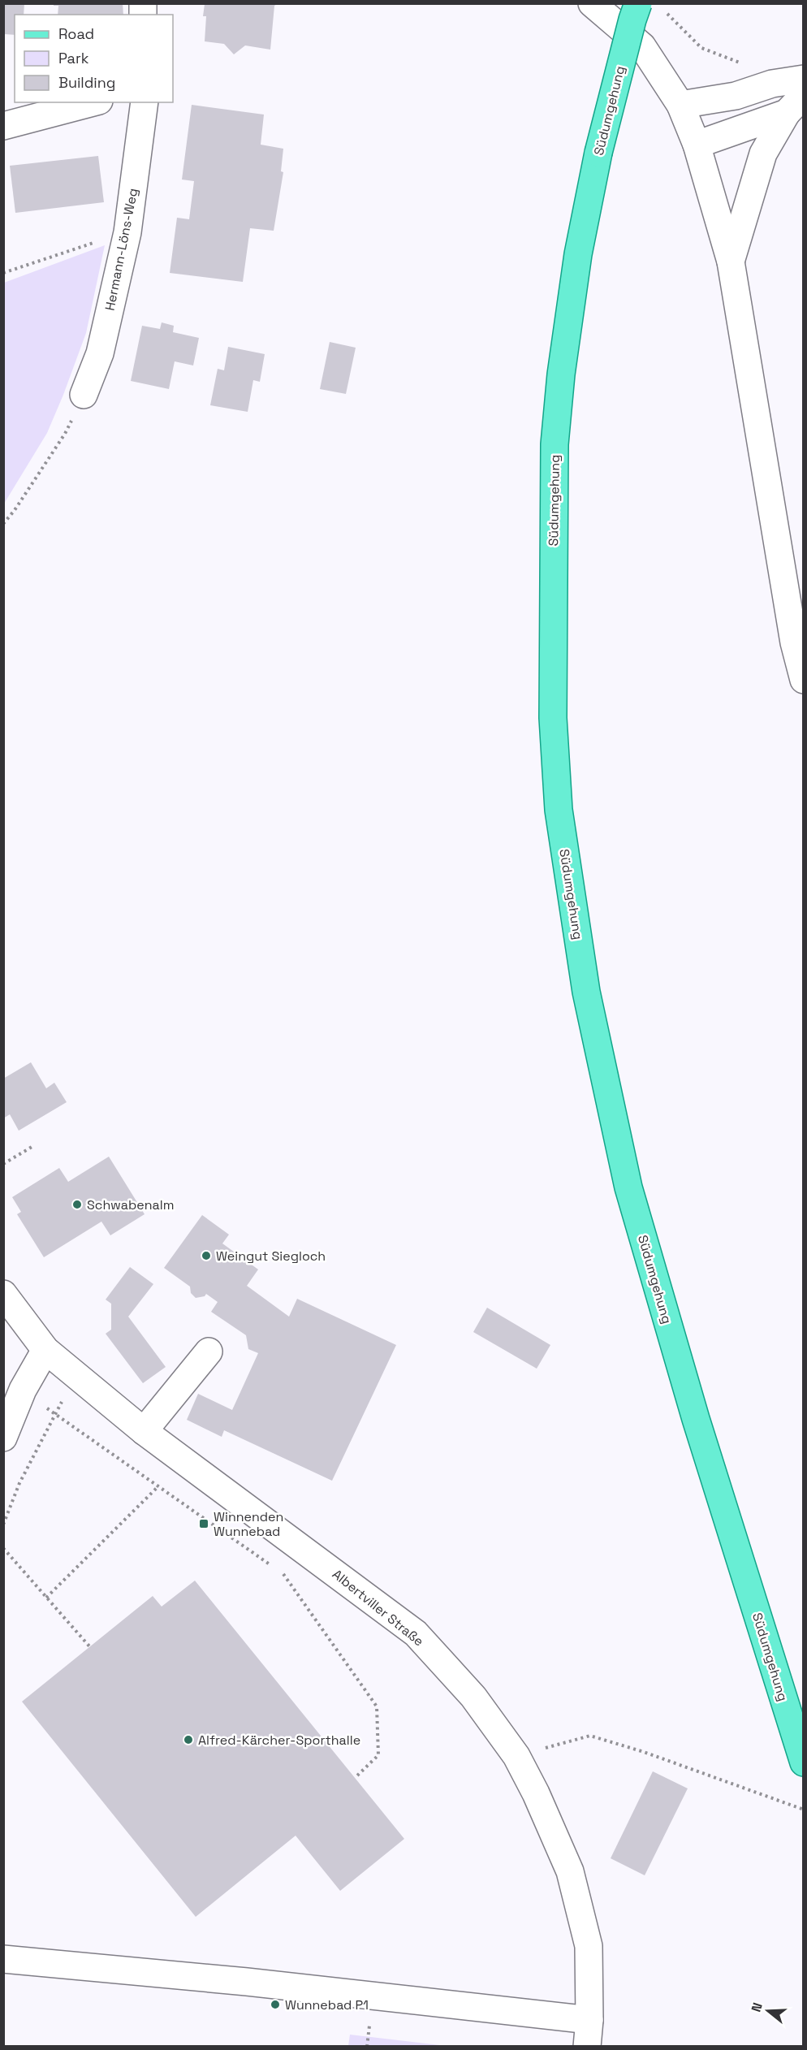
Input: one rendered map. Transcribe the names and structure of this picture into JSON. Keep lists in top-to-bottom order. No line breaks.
{"streets":{"main road":["Südumgehung"],"street":["Hermann-Löns-Weg","Albertviller Straße"]},"places":{"other":["Schwabenalm","Weingut Siegloch","Alfred-Kärcher-Sporthalle","Wunnebad P1"],"transit":["Winnenden Wunnebad"]},"legend":["Road","Park","Building"],"north":"left"}
